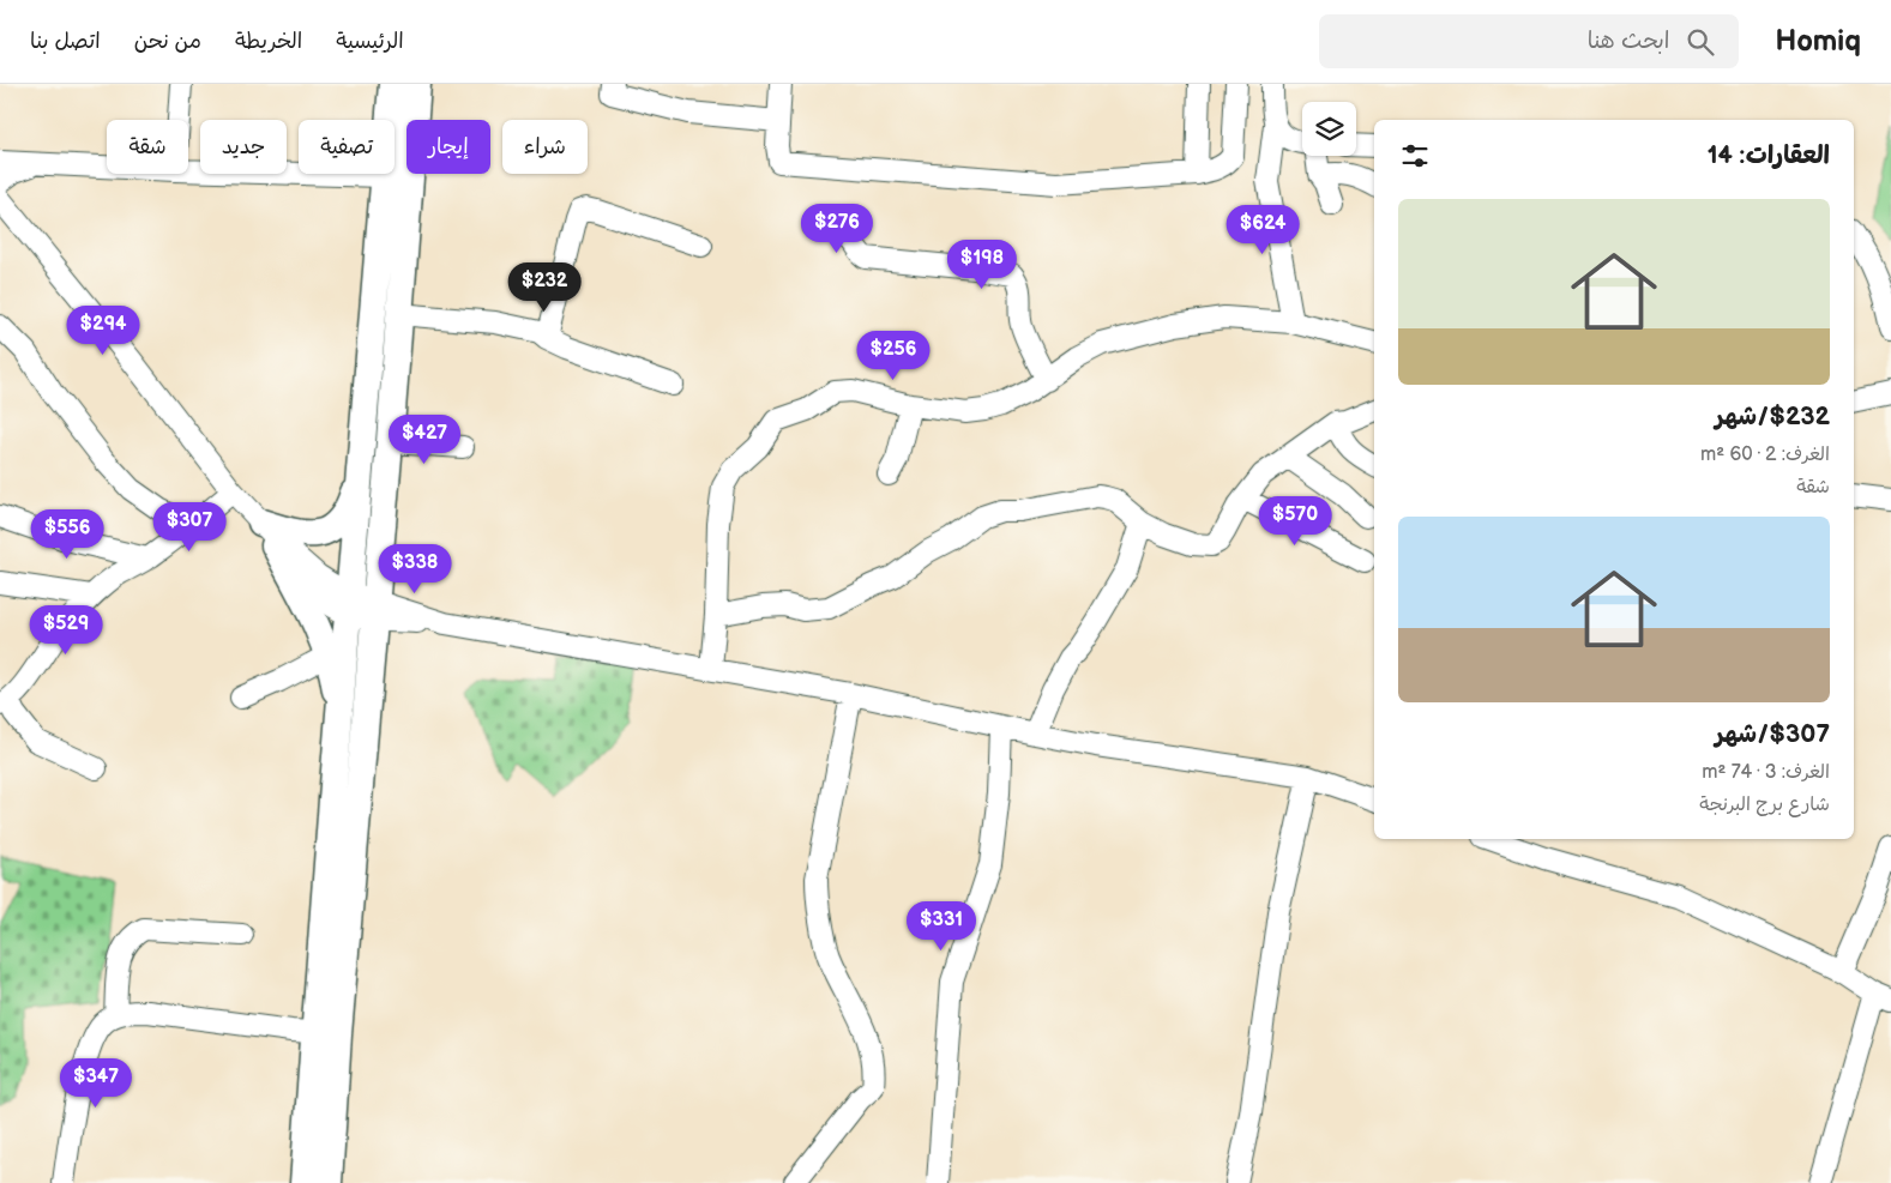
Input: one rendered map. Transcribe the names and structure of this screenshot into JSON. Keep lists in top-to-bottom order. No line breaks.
{"page":{"header":"Homiq","search":"ابحث هنا","nav":["الرئيسية","الخريطة","من نحن","اتصل بنا"],"chip":["شراء","إيجار","تصفية","جديد","شقة"],"heading":"العقارات: 14","list":[{"name":"$232/شهر","note":"الغرف: 2 · 60 m² · شقة"},{"name":"$307/شهر","note":"الغرف: 3 · 74 m² · شارع برج البرنجة"}],"price":["$276","$624","$198","$232","$294","$256","$427","$570","$307","$556","$338","$529","$331","$347"]}}
